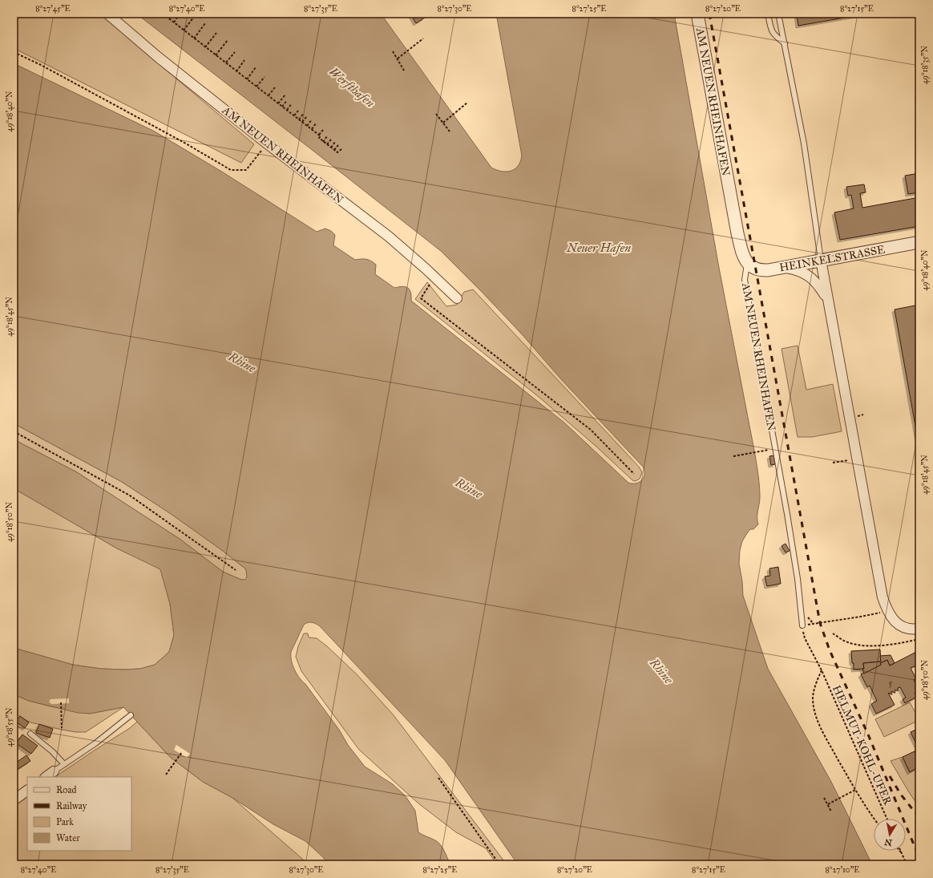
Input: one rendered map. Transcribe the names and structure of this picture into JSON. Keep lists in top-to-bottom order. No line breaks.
{"streets":{"street":["AM NEUEN RHEINHAFEN","HEINKELSTRASSE"],"path":["HELMUT-KOHL-UFER"]},"crossings":[["AM NEUEN RHEINHAFEN","HEINKELSTRASSE"],["AM NEUEN RHEINHAFEN","HELMUT-KOHL-UFER"]],"water":["Werfthafen","Neuer Hafen","Rhine"],"house_numbers":["5"],"legend":["Road","Railway","Park","Water"],"north":"bottom","coordinates":["8°27'45\"E","8°27'40\"E","8°27'35\"E","8°27'30\"E","8°27'25\"E","8°27'20\"E","8°27'15\"E","49°18'35\"N","49°18'40\"N","49°18'45\"N","49°18'50\"N","49°18'55\"N","8°27'10\"E"]}
